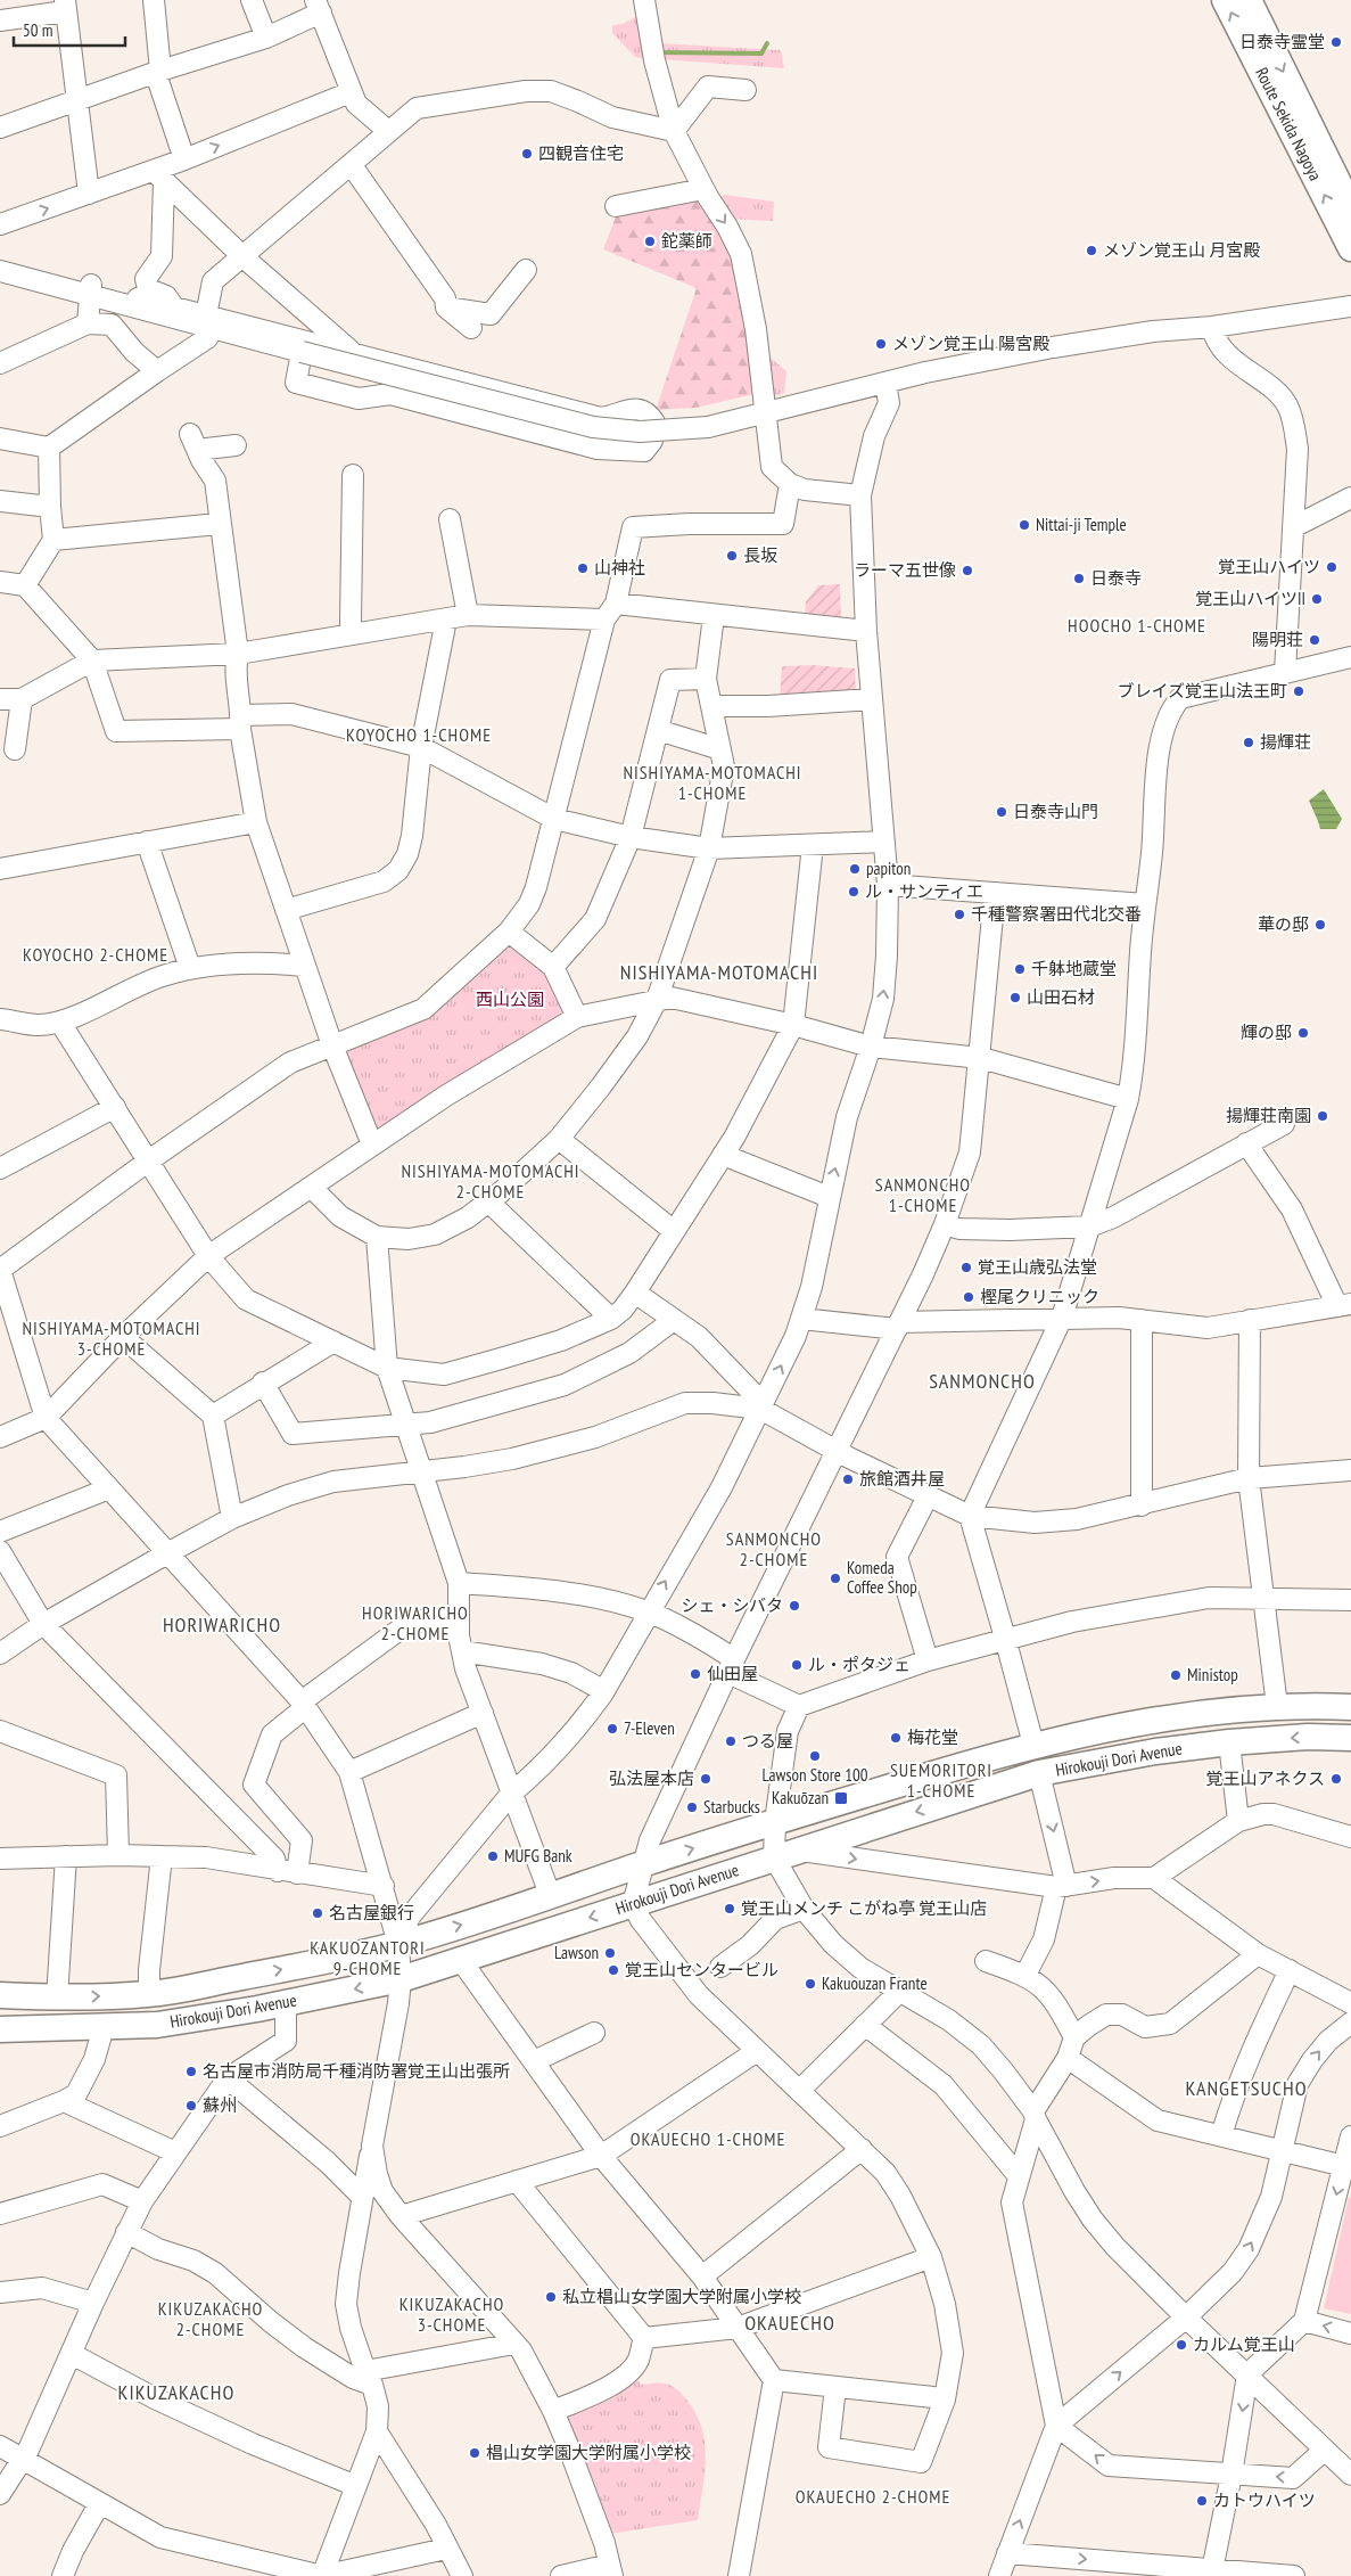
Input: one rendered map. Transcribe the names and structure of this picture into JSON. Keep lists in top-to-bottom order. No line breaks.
{"streets":{"main road":["Route Sekida Nagoya","Hirokouji Dori Avenue"]},"districts":["HOOCHO 1-CHOME","KOYOCHO 1-CHOME","NISHIYAMA-MOTOMACHI 1-CHOME","KOYOCHO 2-CHOME","NISHIYAMA-MOTOMACHI","NISHIYAMA-MOTOMACHI 2-CHOME","SANMONCHO 1-CHOME","NISHIYAMA-MOTOMACHI 3-CHOME","SANMONCHO","SANMONCHO 2-CHOME","HORIWARICHO 2-CHOME","HORIWARICHO","SUEMORITORI 1-CHOME","KAKUOZANTORI 9-CHOME","KANGETSUCHO","OKAUECHO 1-CHOME","KIKUZAKACHO 3-CHOME","KIKUZAKACHO 2-CHOME","OKAUECHO","KIKUZAKACHO","OKAUECHO 2-CHOME"],"parks":["西山公園"],"places":{"other":["日泰寺霊堂","四観音住宅","鉈薬師","メゾン覚王山 月宮殿","メゾン覚王山 陽宮殿","Nittai-ji Temple","長坂","覚王山ハイツ","山神社","ラーマ五世像","日泰寺","覚王山ハイツII","陽明荘","ブレイズ覚王山法王町","揚輝荘","日泰寺山門","papiton","ル・サンティエ","千種警察署田代北交番","華の邸","千躰地蔵堂","山田石材","輝の邸","揚輝荘南園","覚王山歳弘法堂","樫尾クリニック","旅館酒井屋","Komeda Coffee Shop","シェ・シバタ","ル・ポタジェ","仙田屋","Ministop","7-Eleven","梅花堂","つる屋","Lawson Store 100","弘法屋本店","覚王山アネクス","Starbucks","MUFG Bank","覚王山メンチ こがね亭 覚王山店","名古屋銀行","Lawson","覚王山センタービル","Kakuouzan Frante","名古屋市消防局千種消防署覚王山出張所","蘇州","私立椙山女学園大学附属小学校","カルム覚王山","椙山女学園大学附属小学校","カトウハイツ"],"transit":["Kakuōzan"]},"scale_bar":"50 m"}
